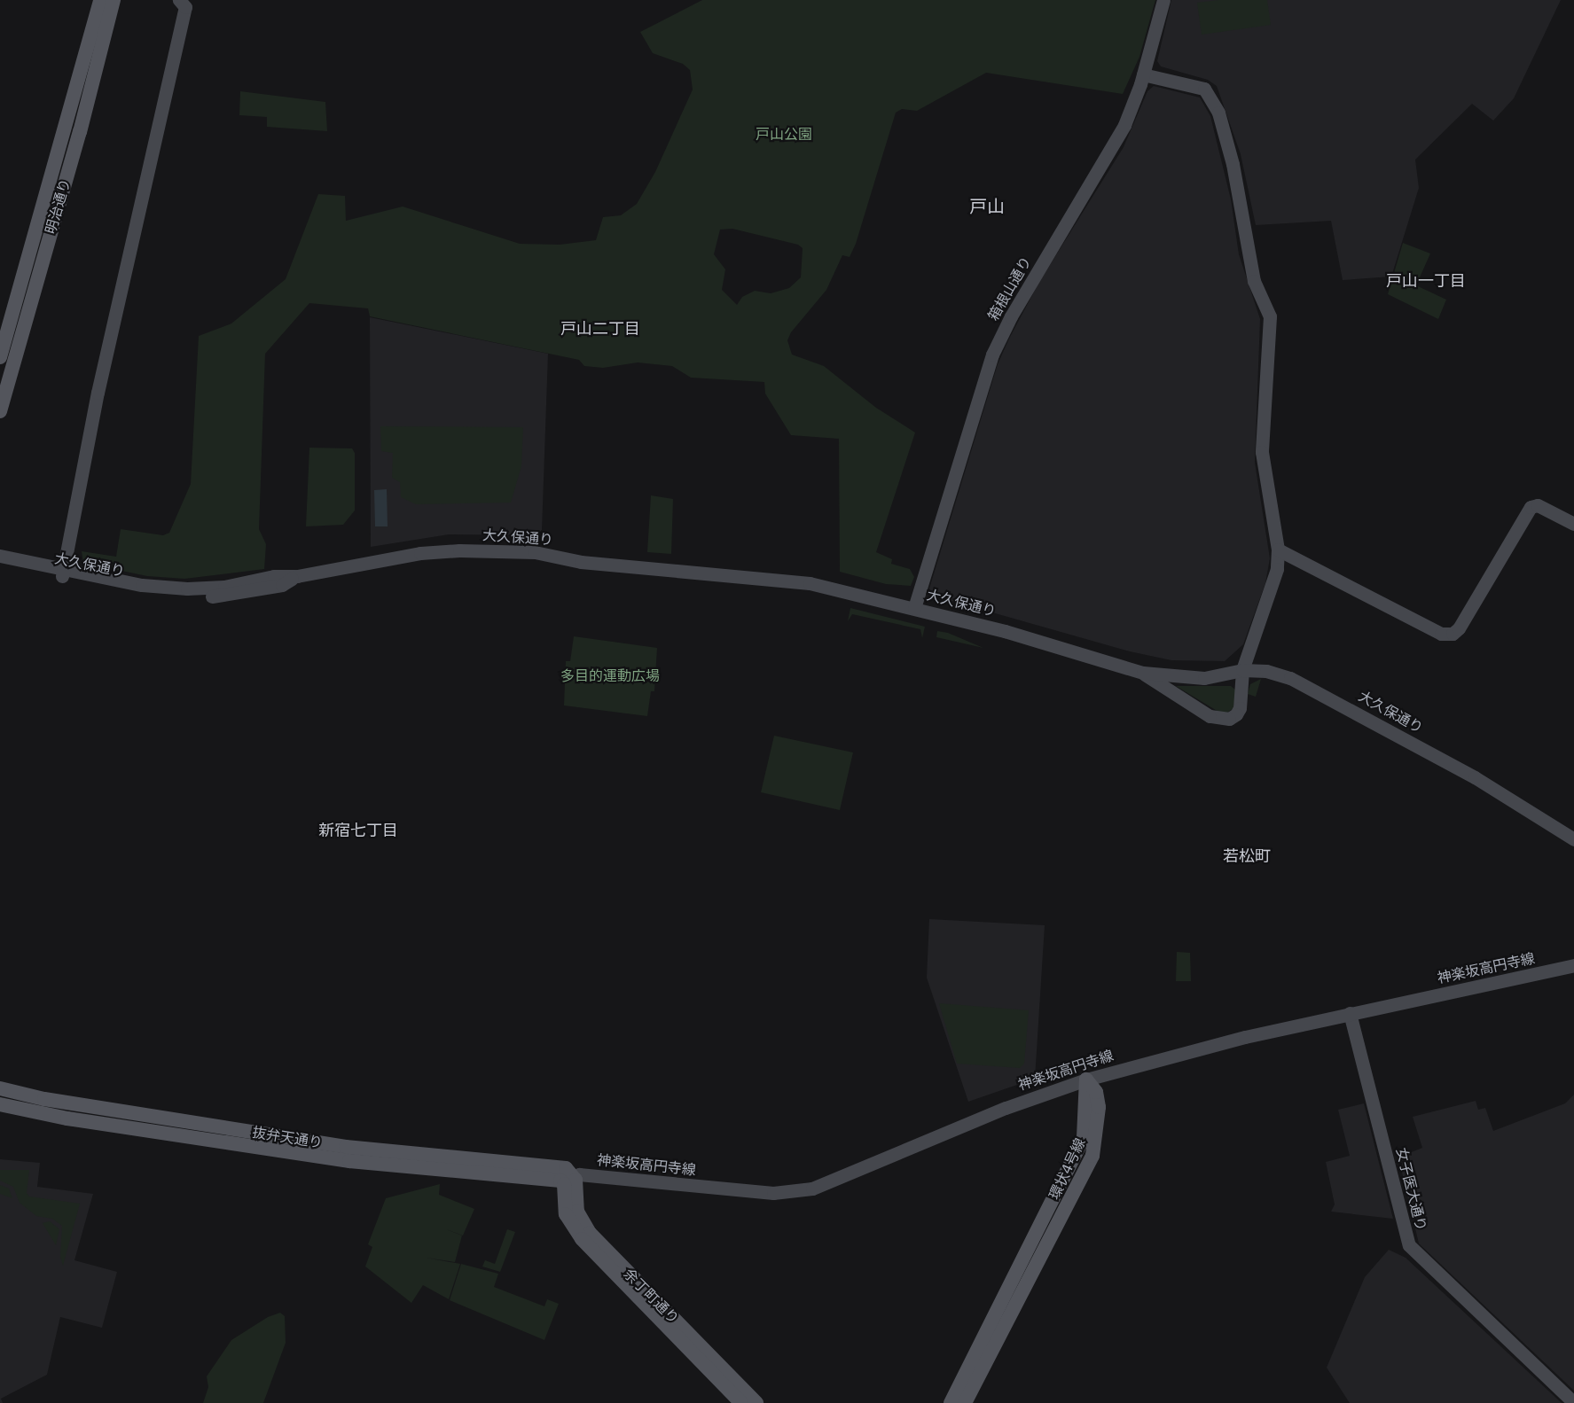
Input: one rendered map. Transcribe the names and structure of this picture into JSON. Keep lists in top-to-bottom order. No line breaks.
{"streets":{"main road":["明治通り","抜弁天通り","環状4号線","余丁町通り"],"street":["箱根山通り","大久保通り","神楽坂高円寺線","女子医大通り"]},"crossings":[["箱根山通り","大久保通り"],["神楽坂高円寺線","抜弁天通り"],["神楽坂高円寺線","環状4号線"],["神楽坂高円寺線","女子医大通り"],["神楽坂高円寺線","余丁町通り"],["抜弁天通り","余丁町通り"]],"districts":["戸山","戸山一丁目","戸山二丁目","新宿七丁目","若松町"],"parks":["戸山公園","多目的運動広場"]}
